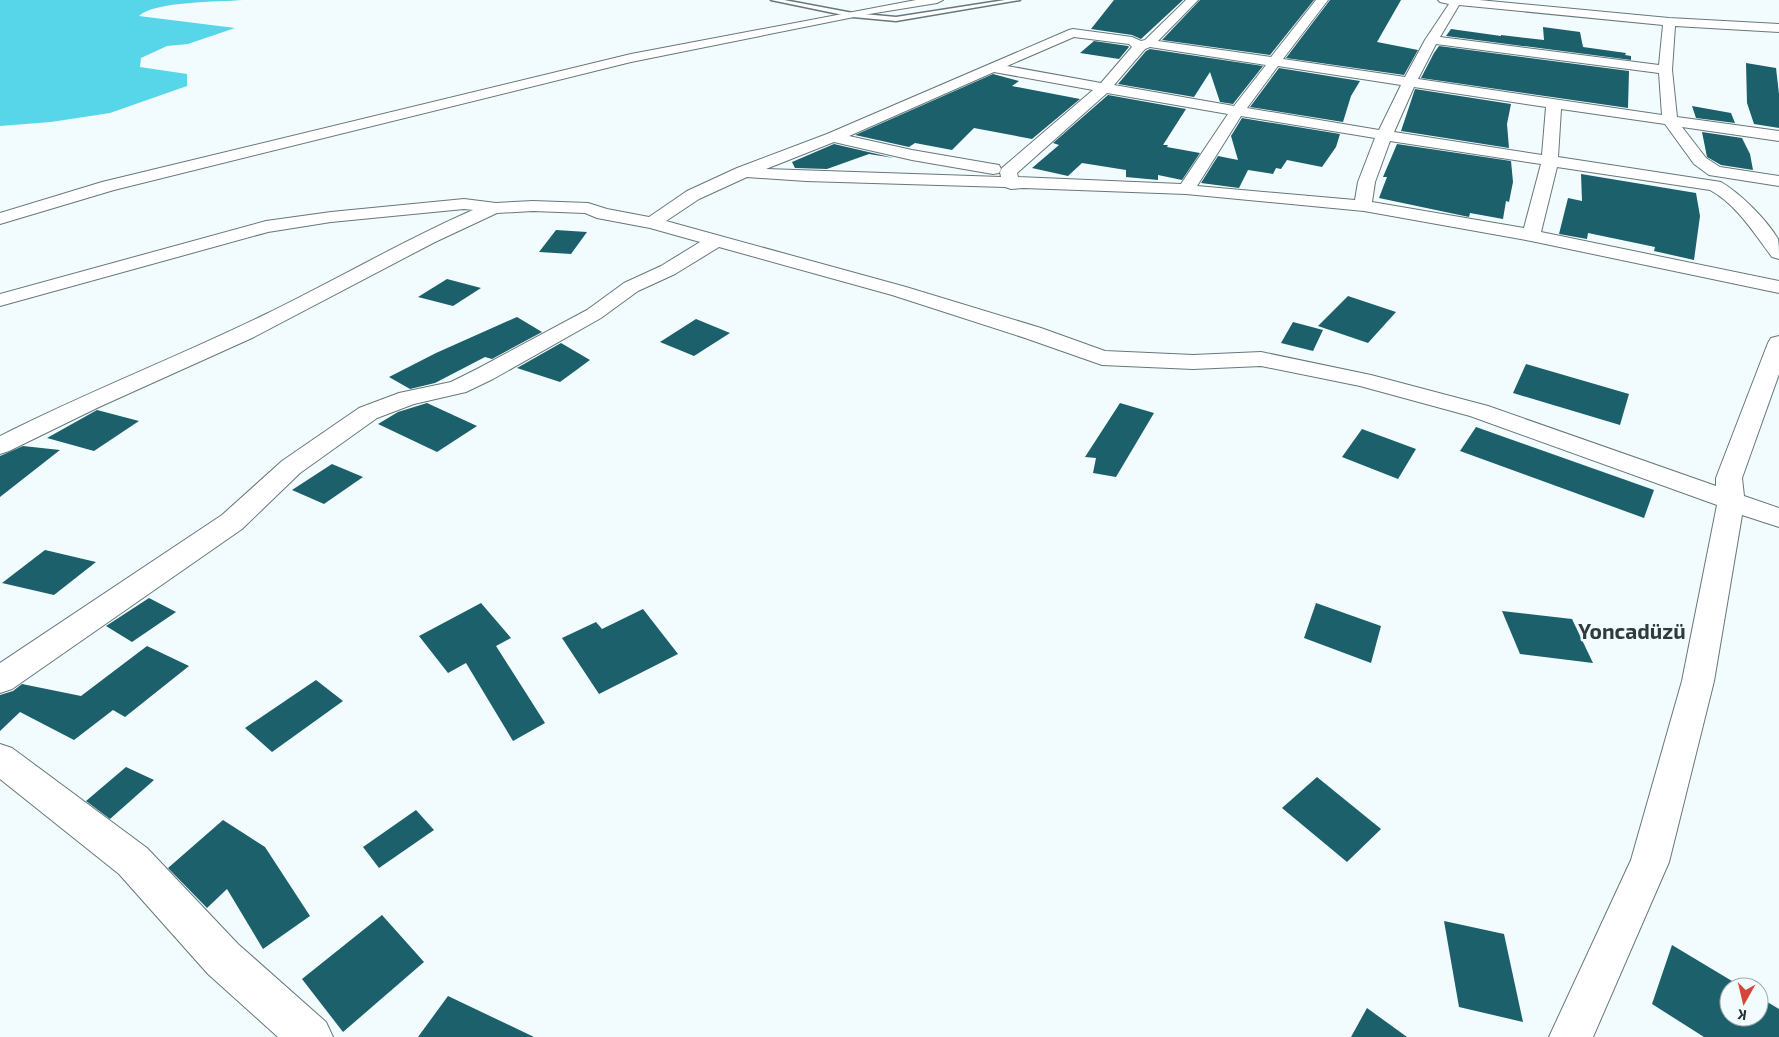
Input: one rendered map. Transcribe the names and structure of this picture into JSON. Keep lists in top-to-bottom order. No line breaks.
{"districts":["Yoncadüzü"],"north":"bottom"}
